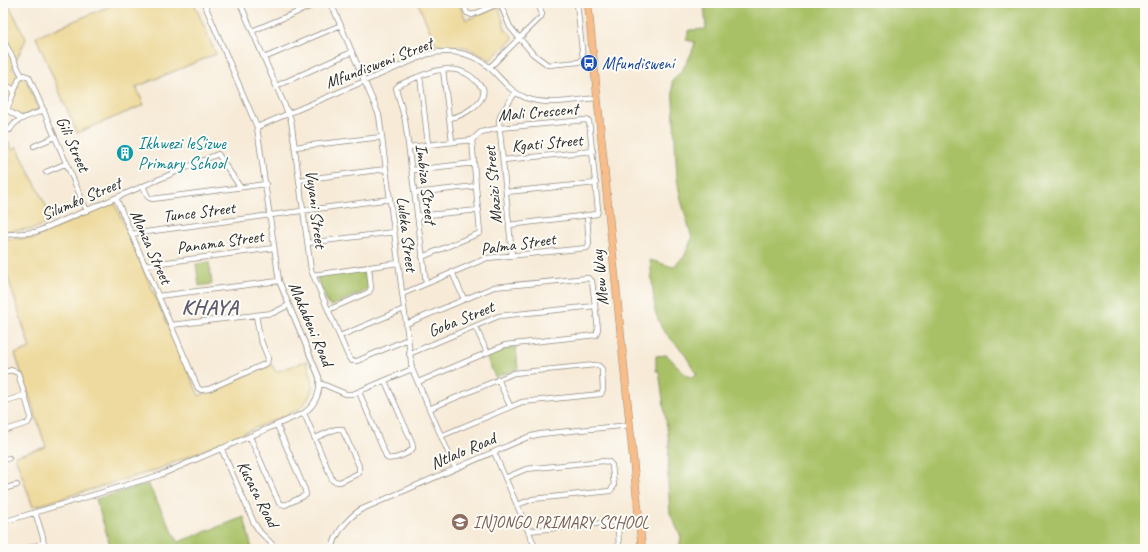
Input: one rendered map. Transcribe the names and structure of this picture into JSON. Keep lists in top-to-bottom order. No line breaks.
{"streets":{"main road":["Mew Way"],"street":["Mfundisweni Street","Mali Crescent","Kgati Street","Gili Street","Imbiza Street","Mazizi Street","Silumko Street","Vuyani Street","Tunce Street","Luleka Street","Panama Street","Palma Street","Monza Street","Goba Street","Makabeni Road","Ntlalo Road","Kusasa Road"]},"crossings":[["Mfundisweni Street","Mazizi Street"],["Mfundisweni Street","Vuyani Street"],["Mfundisweni Street","Luleka Street"],["Mfundisweni Street","Mew Way"],["Mfundisweni Street","Makabeni Road"],["Mali Crescent","Kgati Street"],["Mali Crescent","Imbiza Street"],["Mali Crescent","Mazizi Street"],["Mali Crescent","Palma Street"],["Kgati Street","Mazizi Street"],["Gili Street","Silumko Street"],["Imbiza Street","Palma Street"],["Mazizi Street","Palma Street"],["Silumko Street","Monza Street"],["Vuyani Street","Tunce Street"],["Vuyani Street","Luleka Street"],["Tunce Street","Luleka Street"],["Tunce Street","Monza Street"],["Tunce Street","Makabeni Road"],["Luleka Street","Palma Street"],["Luleka Street","Goba Street"],["Luleka Street","Ntlalo Road"],["Panama Street","Monza Street"],["Panama Street","Makabeni Road"],["Mew Way","Ntlalo Road"],["Makabeni Road","Kusasa Road"]],"districts":["KHAYA"],"places":{"bus stop":["Mfundisweni"],"building":["Ikhwezi leSizwe Primary School"],"school or university":["INJONGO PRIMARY SCHOOL"]}}
